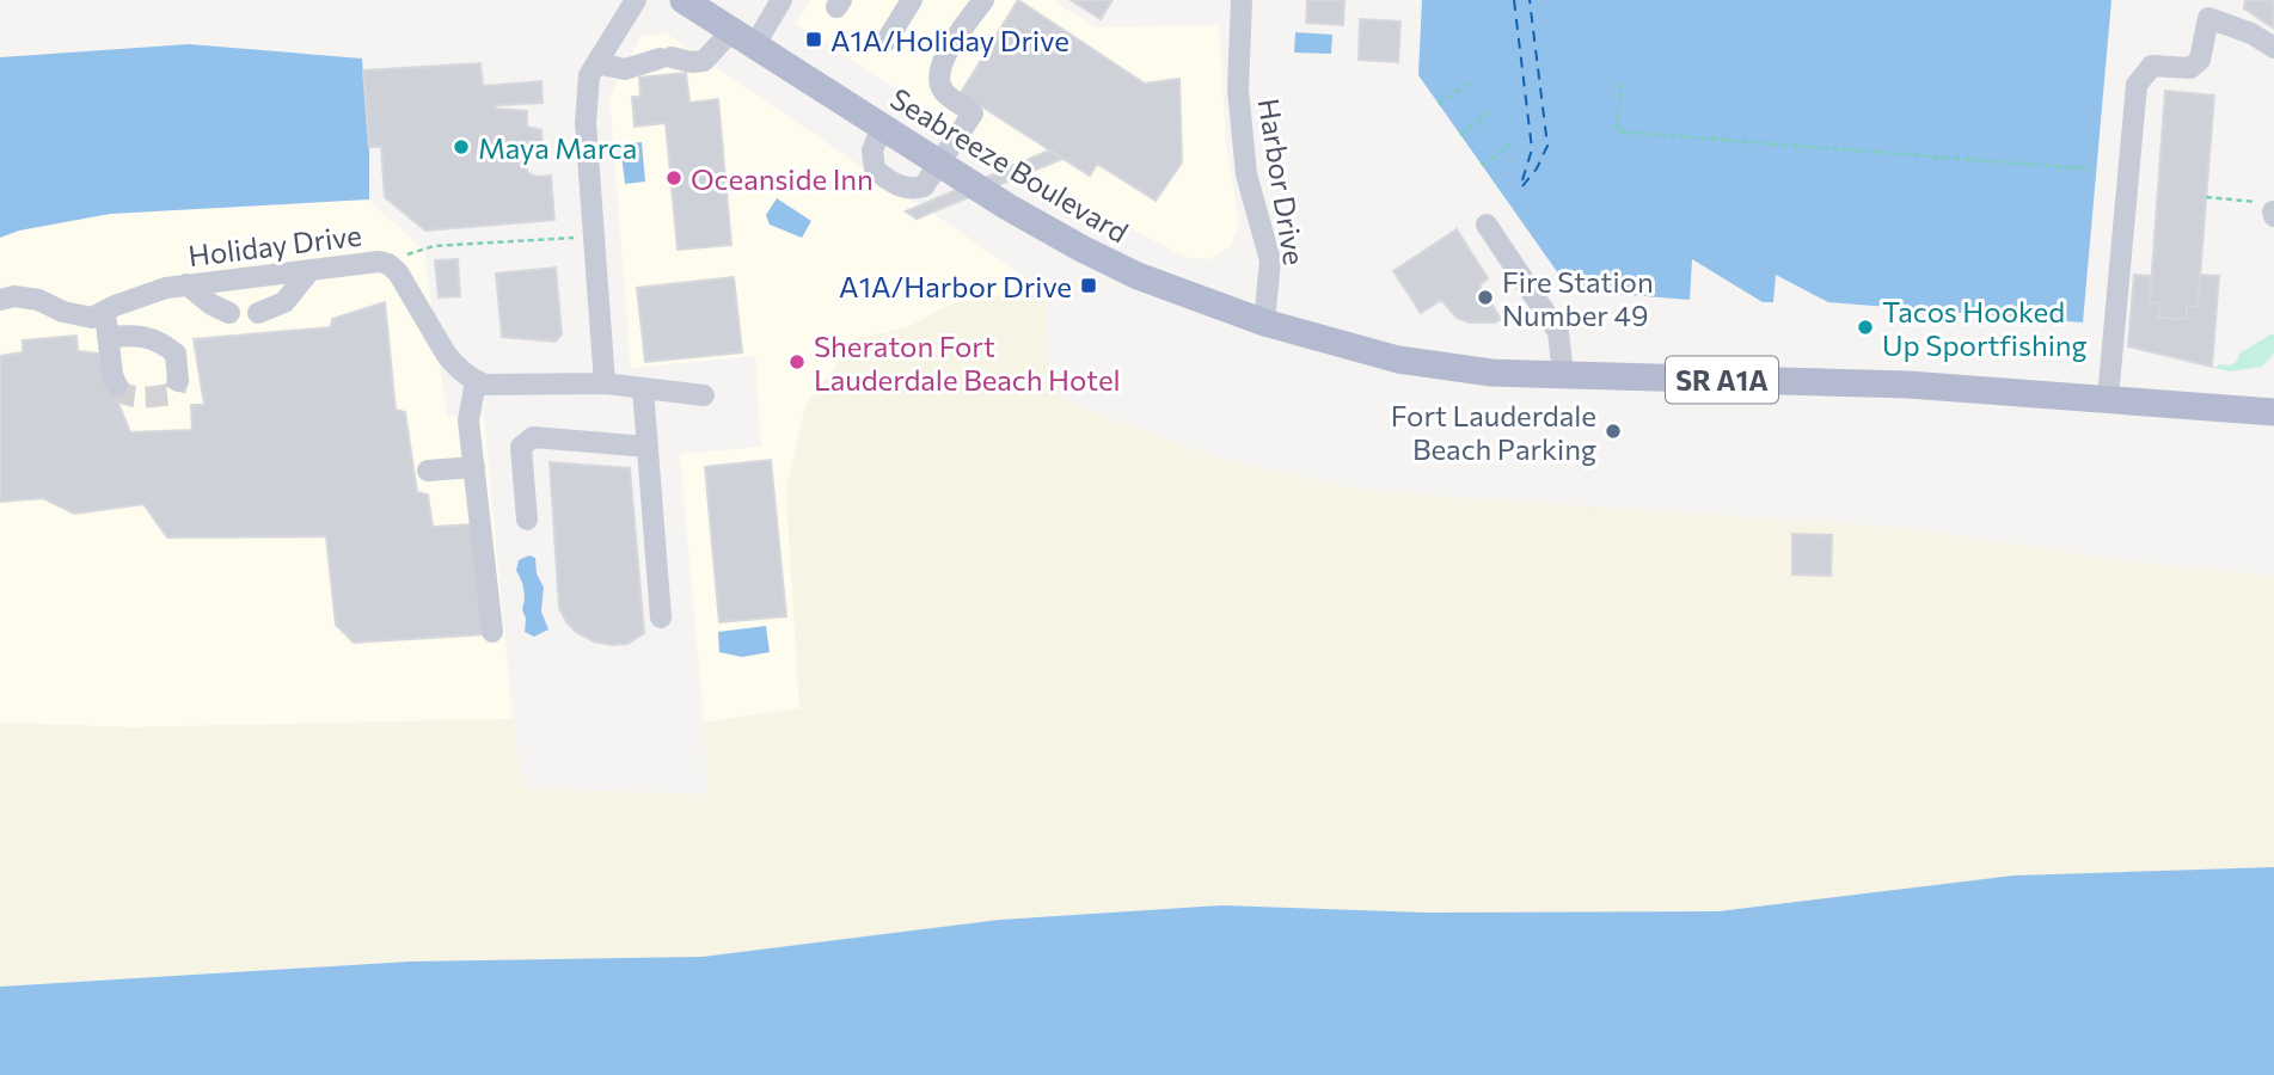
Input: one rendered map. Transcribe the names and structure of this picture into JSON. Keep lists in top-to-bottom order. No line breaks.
{"streets":{"main road":["Seabreeze Boulevard","SR A1A"],"street":["Harbor Drive","Holiday Drive"]},"crossings":[["Seabreeze Boulevard","Harbor Drive"]],"places":{"transit":["A1A/Holiday Drive","A1A/Harbor Drive"],"other":["Maya Marca","Oceanside Inn","Fire Station Number 49","Tacos Hooked Up Sportfishing","Sheraton Fort Lauderdale Beach Hotel","Fort Lauderdale Beach Parking"]}}
